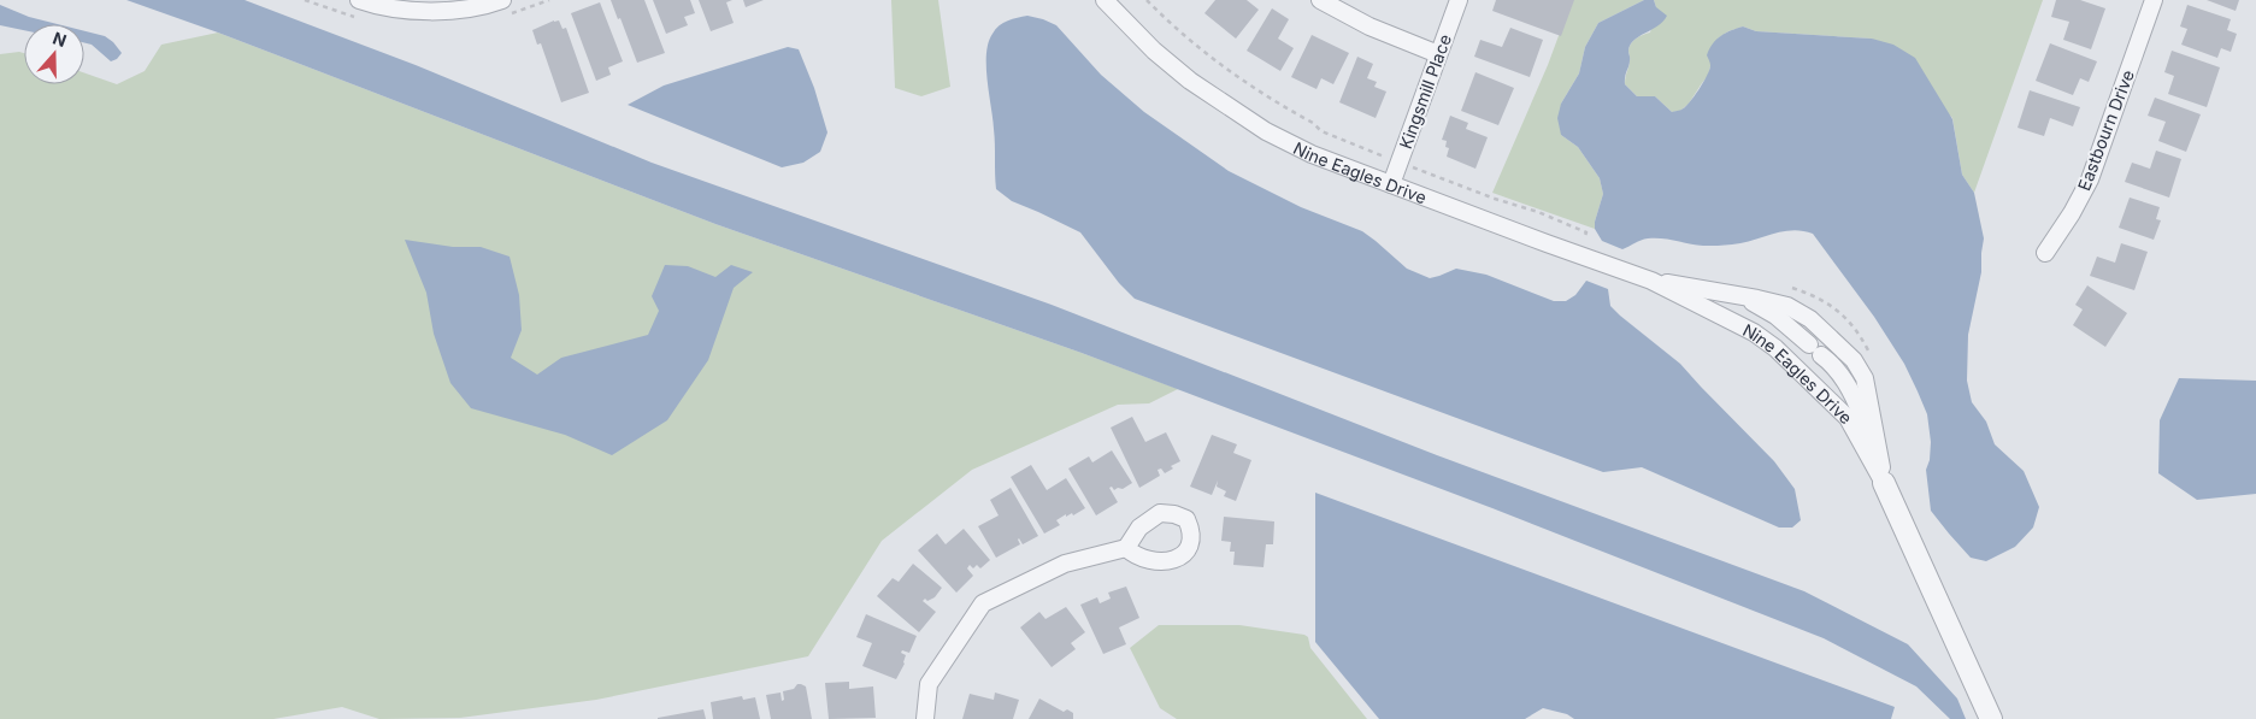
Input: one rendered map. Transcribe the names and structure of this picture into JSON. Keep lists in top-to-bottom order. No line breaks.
{"streets":{"street":["Kingsmill Place","Eastbourn Drive","Nine Eagles Drive"]},"crossings":[["Kingsmill Place","Nine Eagles Drive"]],"north":"top"}
